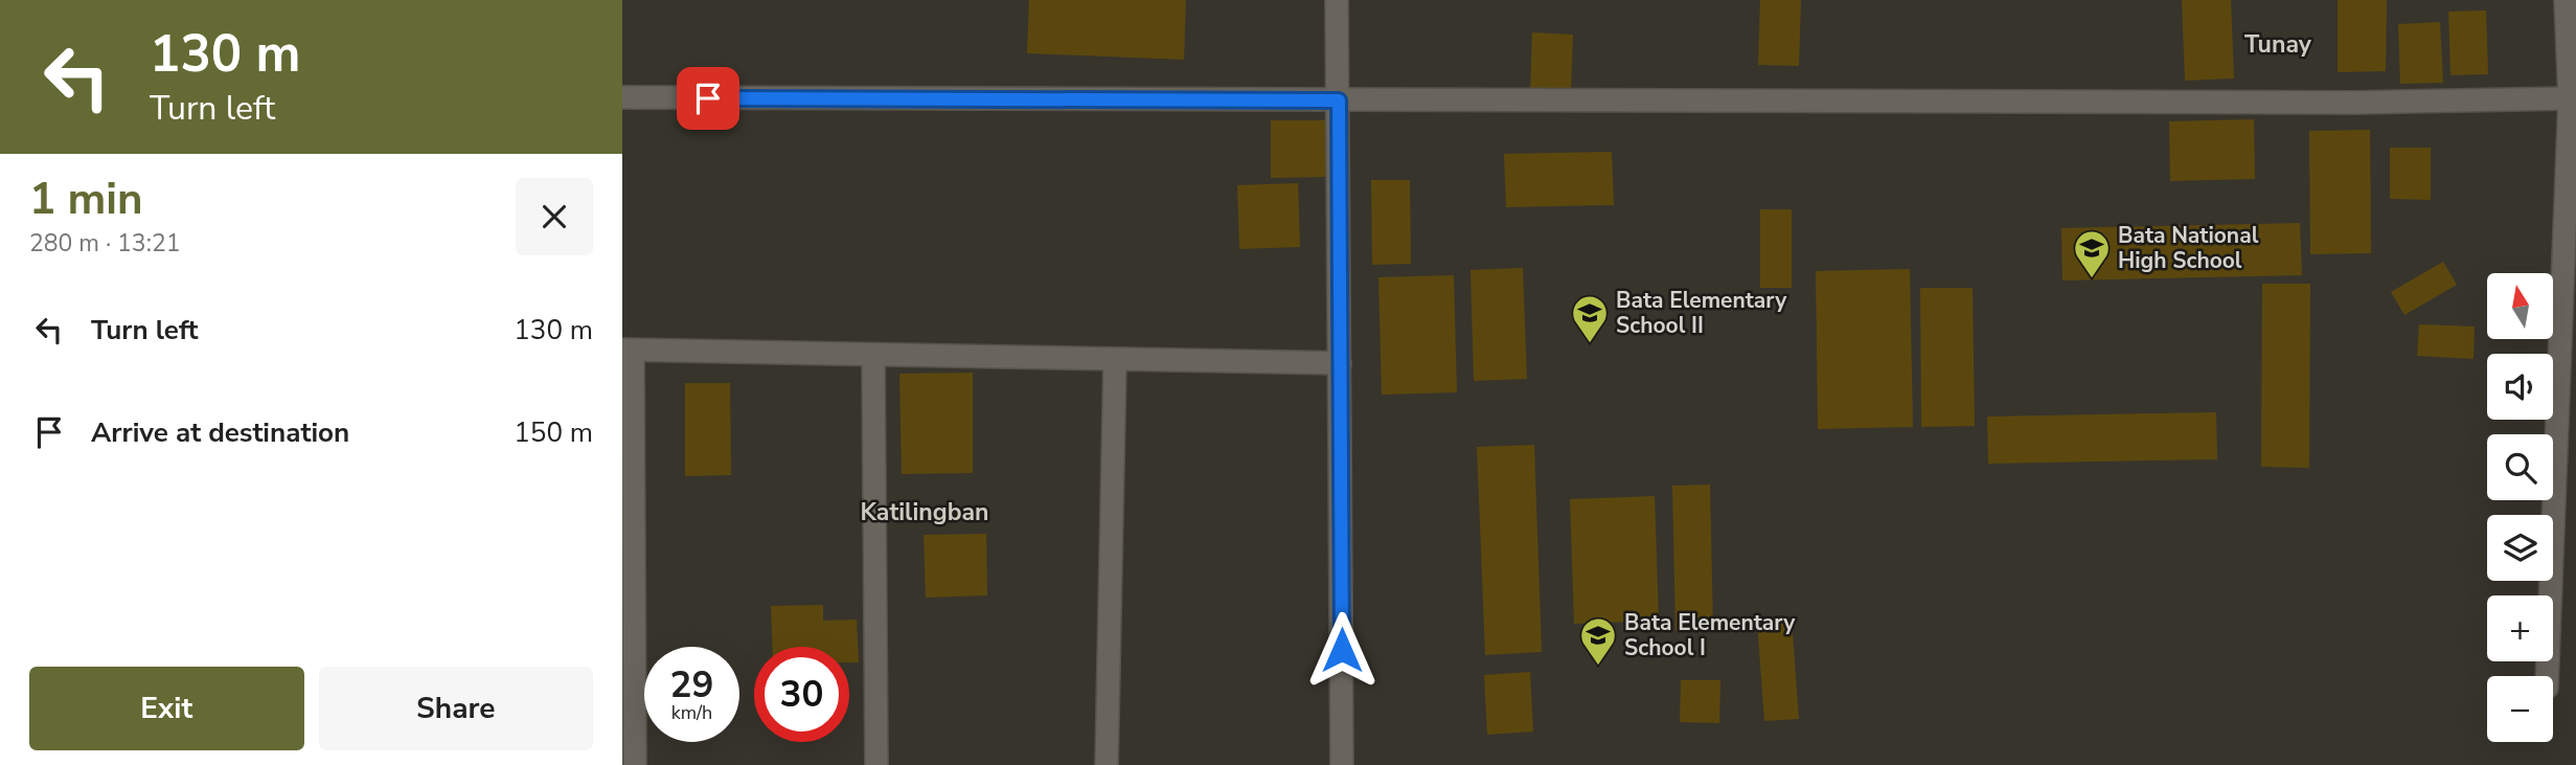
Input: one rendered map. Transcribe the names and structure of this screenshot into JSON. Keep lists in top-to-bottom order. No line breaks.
{"districts":["Tunay","Katilingban"],"places":{"school or university":["Bata National High School","Bata Elementary School II","Bata Elementary School I"]},"north":"top","page":{"turn":["130 m","Turn left"],"heading":["1 min","280 m · 13:21"],"map_buttons":["+","−"],"list":[{"name":"Turn left","value":"130 m"},{"name":"Arrive at destination","value":"150 m"}],"speed":"29 km/h","limit":"30","buttons":["Exit","Share"]}}
